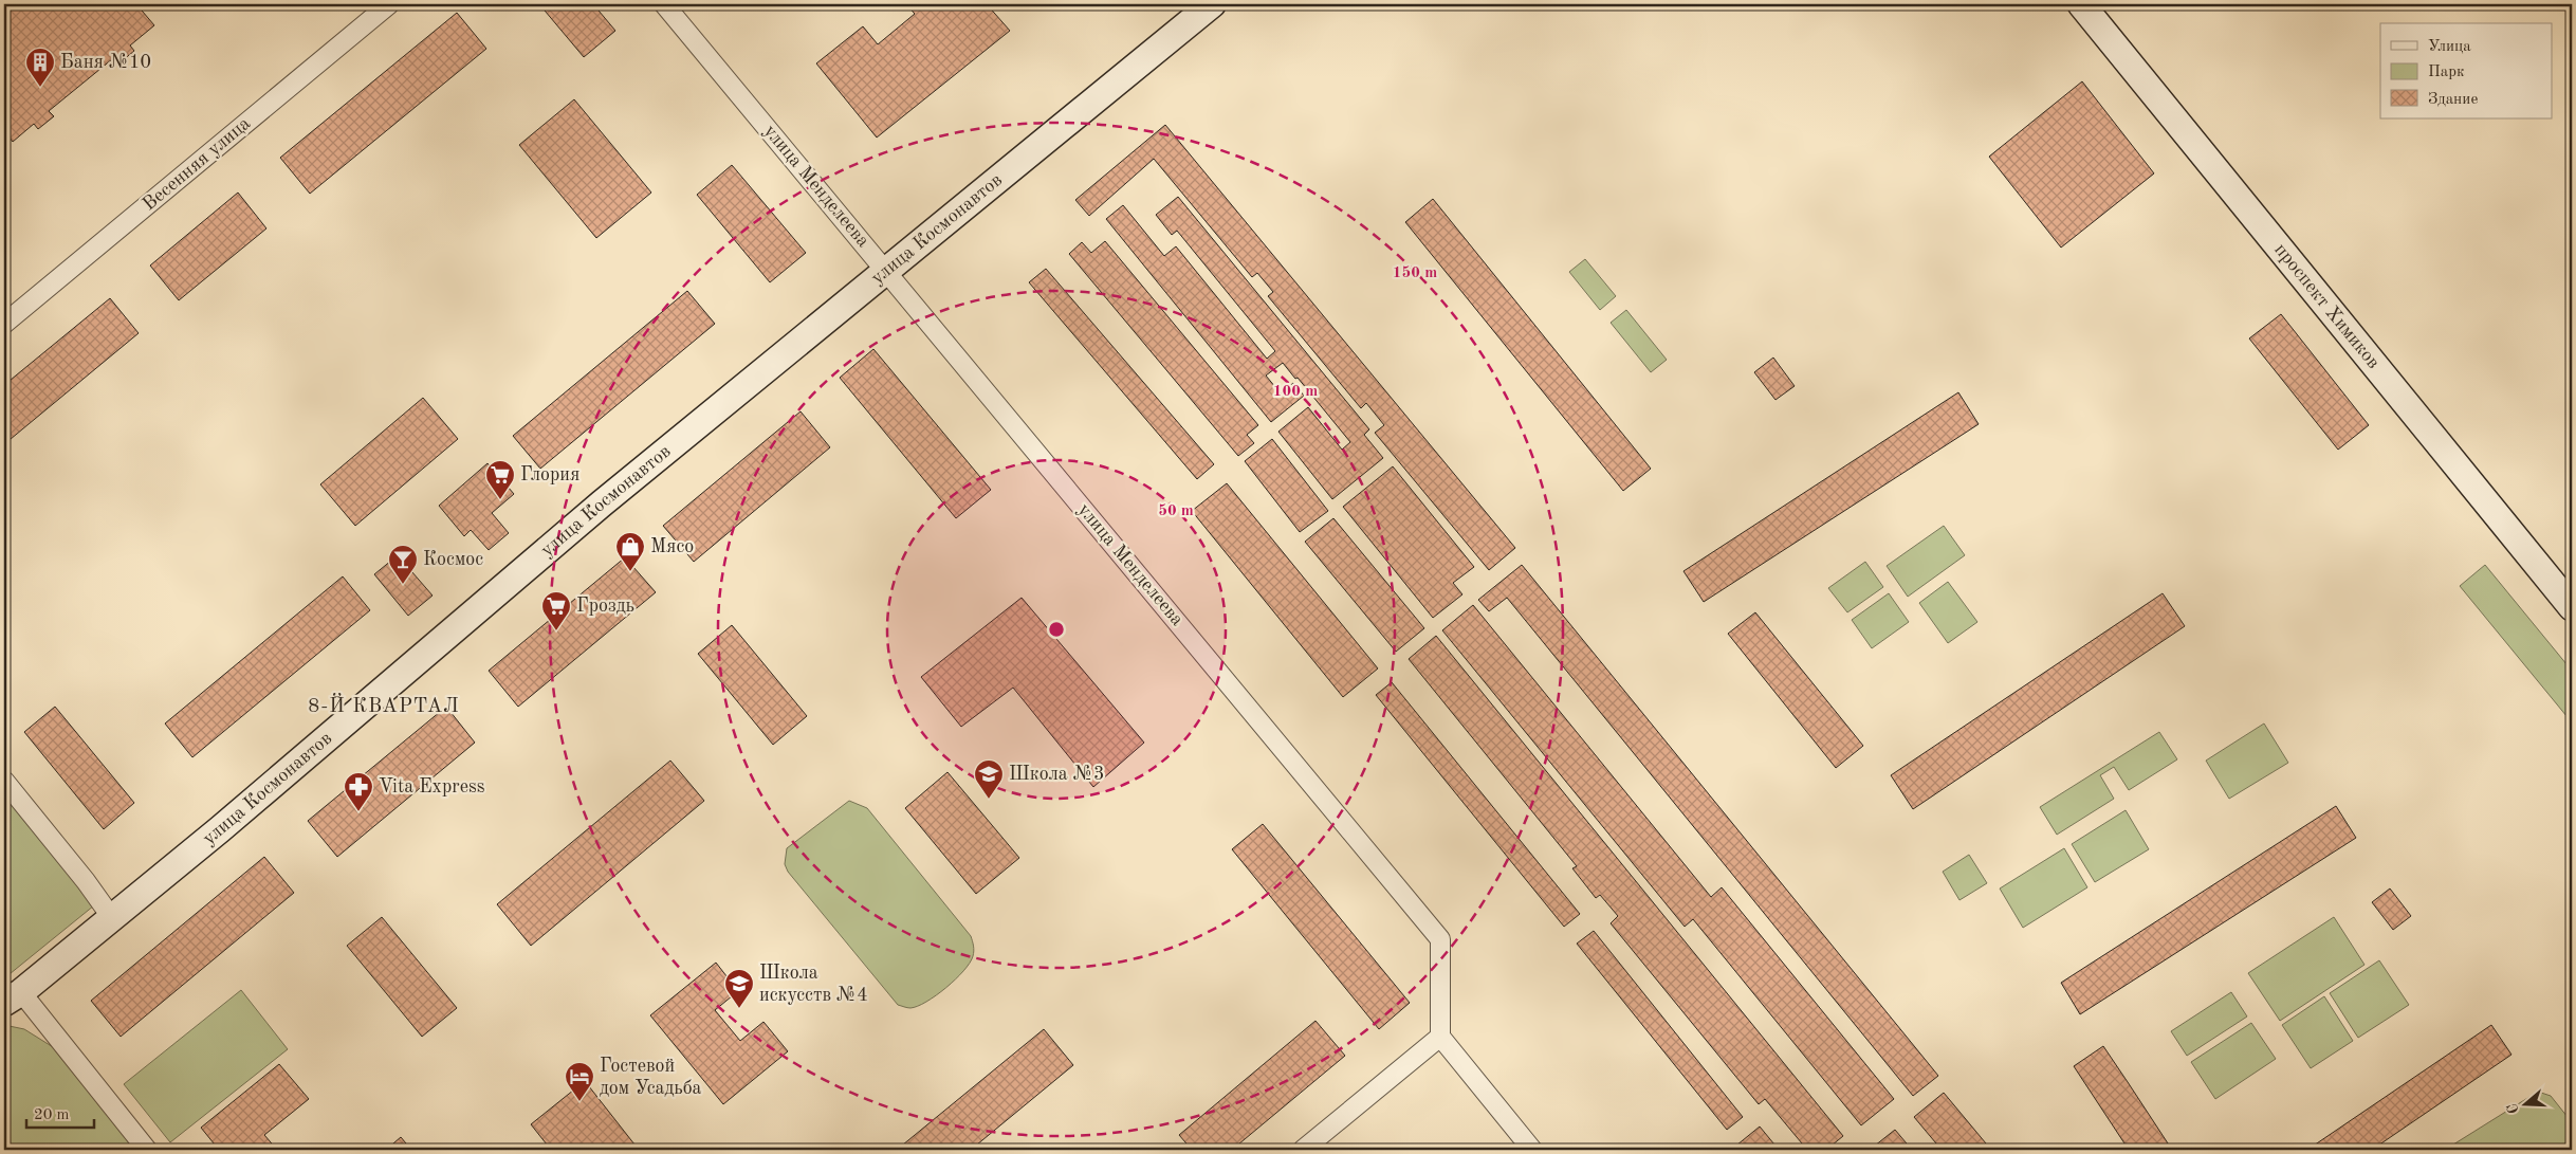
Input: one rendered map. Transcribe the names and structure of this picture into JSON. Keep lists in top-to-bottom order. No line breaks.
{"streets":{"street":["Весенняя улица","улица Менделеева","улица Космонавтов","проспект Химиков"]},"crossings":[["улица Менделеева","улица Космонавтов"]],"districts":["8-Й КВАРТАЛ"],"places":{"building":["Баня №10"],"supermarket":["Глория","Гроздь"],"shop":["Мясо"],"bar":["Космос"],"school or university":["Школа №3","Школа искусств №4"],"pharmacy":["Vita Express"],"hotel":["Гостевой дом Усадьба"]},"legend":["Улица","Парк","Здание"],"scale_bar":"20 m","north":"left","rings":["150 m","100 m","50 m"]}
